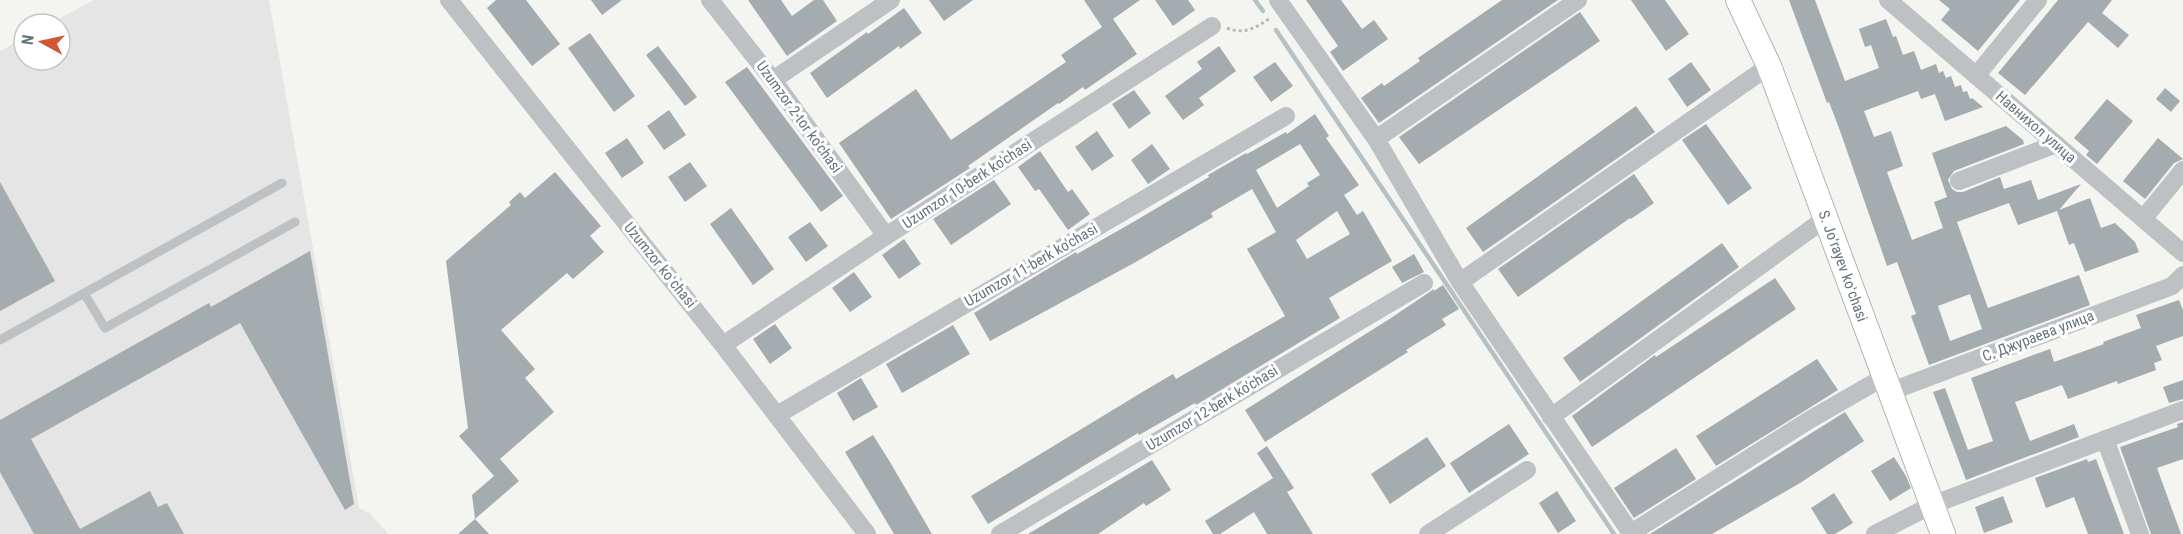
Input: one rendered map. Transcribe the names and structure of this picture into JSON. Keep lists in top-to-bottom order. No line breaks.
{"streets":{"street":["Uzumzor 2-tor ko'chasi","Навнихол улица","Uzumzor 10-berk ko'chasi","Uzumzor koʻchasi","Uzumzor 11-berk ko'chasi","S. Joʻrayev koʻchasi","С. Джураева улица","Uzumzor 12-berk ko'chasi"]},"crossings":[["Uzumzor 2-tor ko'chasi","Uzumzor 10-berk ko'chasi"],["Uzumzor 10-berk ko'chasi","Uzumzor koʻchasi"],["Uzumzor koʻchasi","Uzumzor 11-berk ko'chasi"],["S. Joʻrayev koʻchasi","С. Джураева улица"]],"north":"left"}
